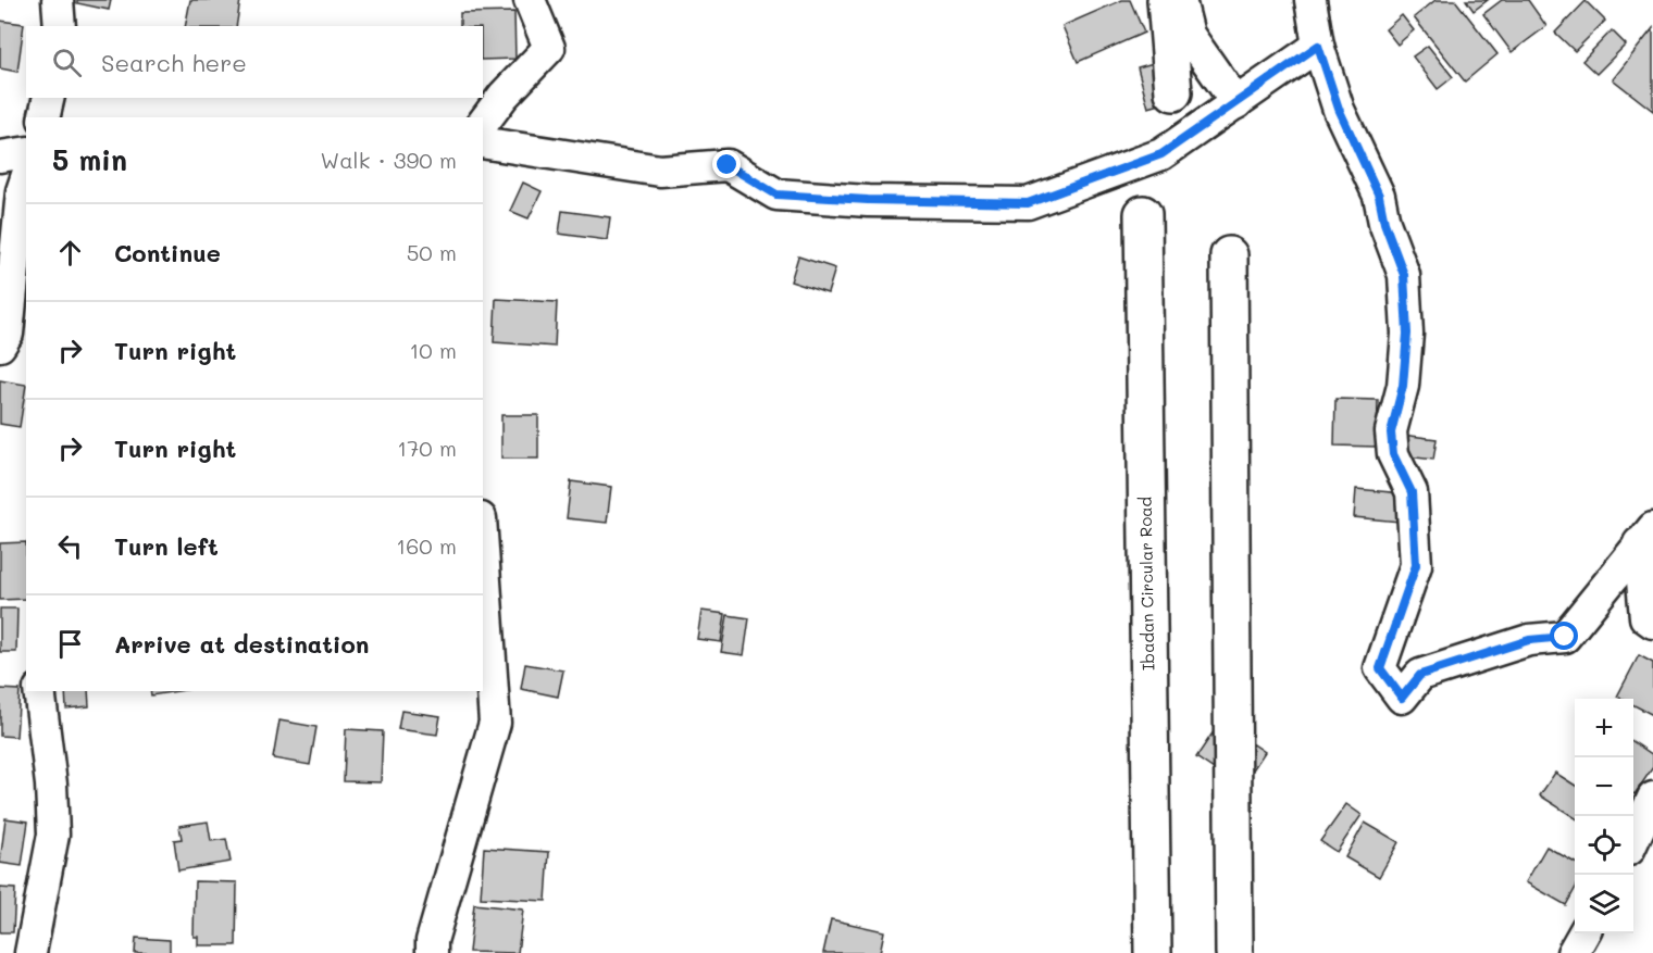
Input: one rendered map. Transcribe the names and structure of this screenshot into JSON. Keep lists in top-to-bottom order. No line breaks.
{"streets":{"highway":["Ibadan Circular Road"]},"page":{"search":"Search here","heading":["5 min","Walk · 390 m"],"list":[["Continue","50 m"],["Turn right","10 m"],["Turn right","170 m"],["Turn left","160 m"],"Arrive at destination"],"map_buttons":["+","−"]}}
